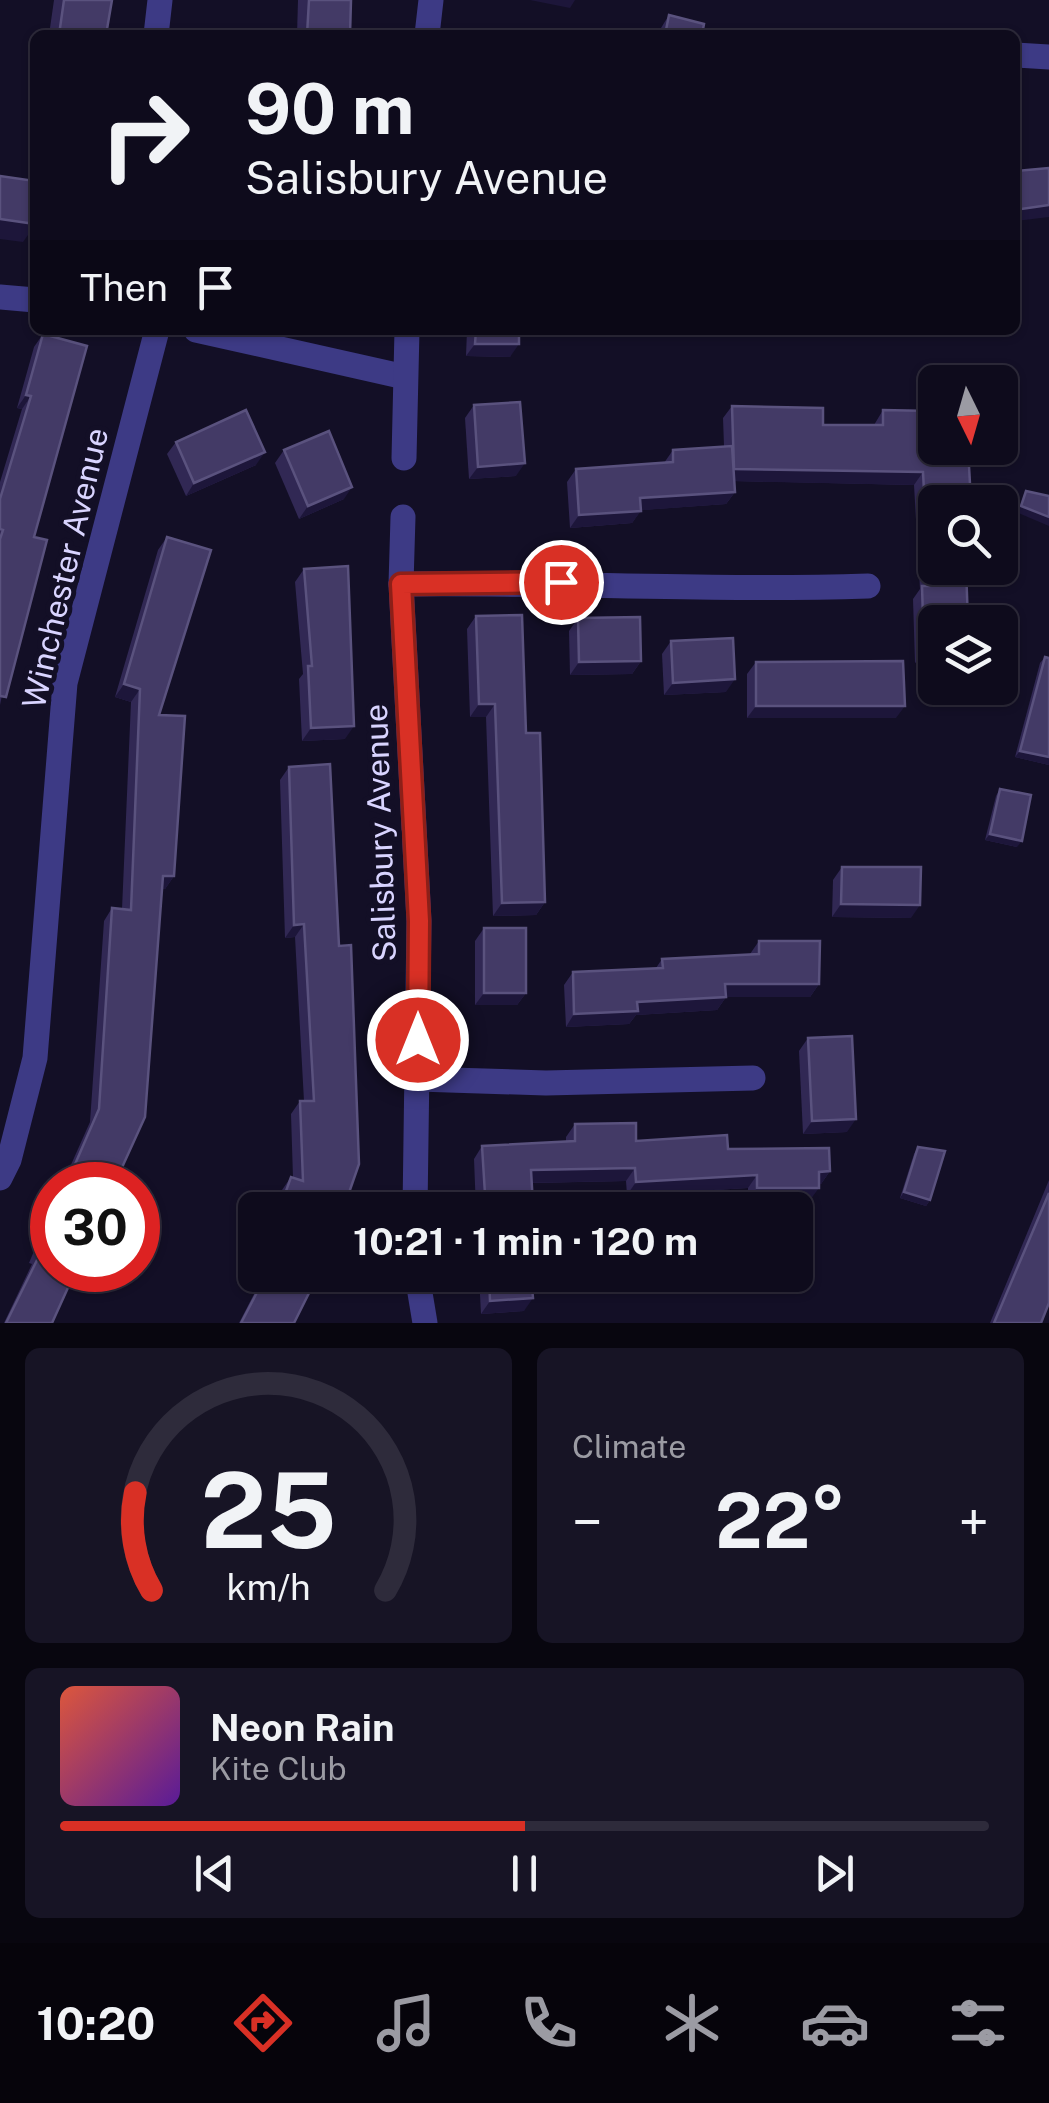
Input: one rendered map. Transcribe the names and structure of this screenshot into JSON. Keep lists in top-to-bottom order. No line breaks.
{"streets":{"street":["Winchester Avenue","Salisbury Avenue"]},"north":"bottom","page":{"turn":["90 m","Salisbury Avenue"],"then":"Then","limit":"30","trip":"10:21 · 1 min · 120 m","tile":"Climate","heat":["−","22°","+"],"song":["Neon Rain","Kite Club"],"tabs":"10:20","gauge":["25","km/h"]}}
